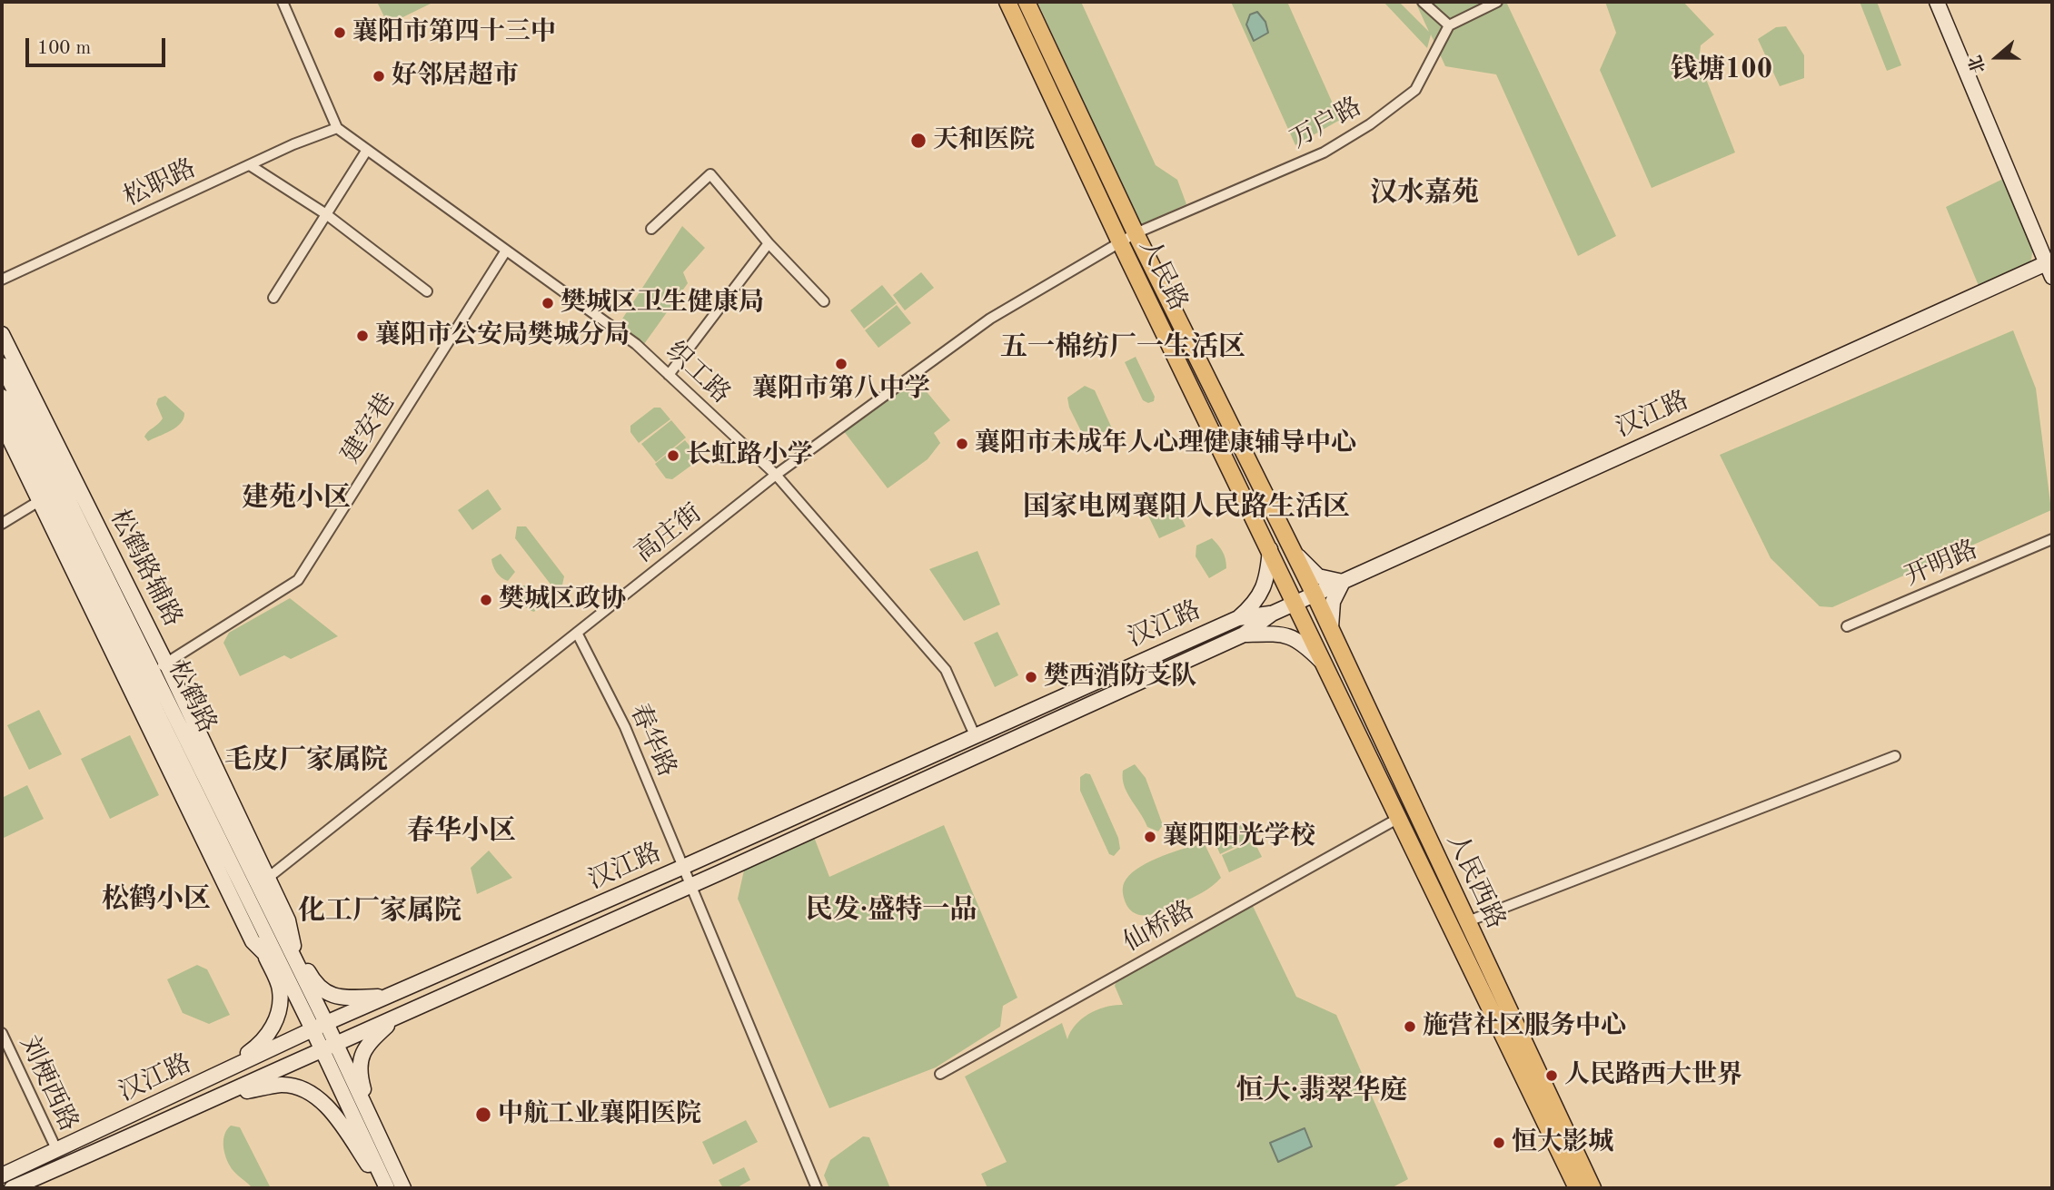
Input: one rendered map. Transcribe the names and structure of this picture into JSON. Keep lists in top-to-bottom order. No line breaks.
{"streets":{"main road":["人民路","汉江路","松鹤路辅路","松鹤路","人民西路"],"street":["万户路","松职路","织工路","建安巷","高庄街","开明路","春华路","仙桥路","刘梗西路"]},"crossings":[["万户路","人民路"],["万户路","高庄街"],["松职路","织工路"],["人民路","汉江路"],["人民路","高庄街"],["人民路","人民西路"],["织工路","汉江路"],["织工路","建安巷"],["织工路","高庄街"],["汉江路","松鹤路"],["汉江路","春华路"],["汉江路","人民西路"],["汉江路","刘梗西路"],["建安巷","松鹤路辅路"],["建安巷","松鹤路"],["高庄街","松鹤路辅路"],["高庄街","松鹤路"],["高庄街","春华路"],["松鹤路辅路","松鹤路"],["人民西路","仙桥路"]],"districts":["钱塘100","汉水嘉苑","五一棉纺厂一生活区","建苑小区","国家电网襄阳人民路生活区","毛皮厂家属院","春华小区","松鹤小区","民发·盛特一品","化工厂家属院","恒大·翡翠华庭"],"places":["襄阳市第四十三中","好邻居超市","天和医院","樊城区卫生健康局","襄阳市公安局樊城分局","襄阳市第八中学","襄阳市未成年人心理健康辅导中心","长虹路小学","樊城区政协","樊西消防支队","襄阳阳光学校","施营社区服务中心","人民路西大世界","中航工业襄阳医院","恒大影城"],"scale_bar":"100 m","north":"left"}
